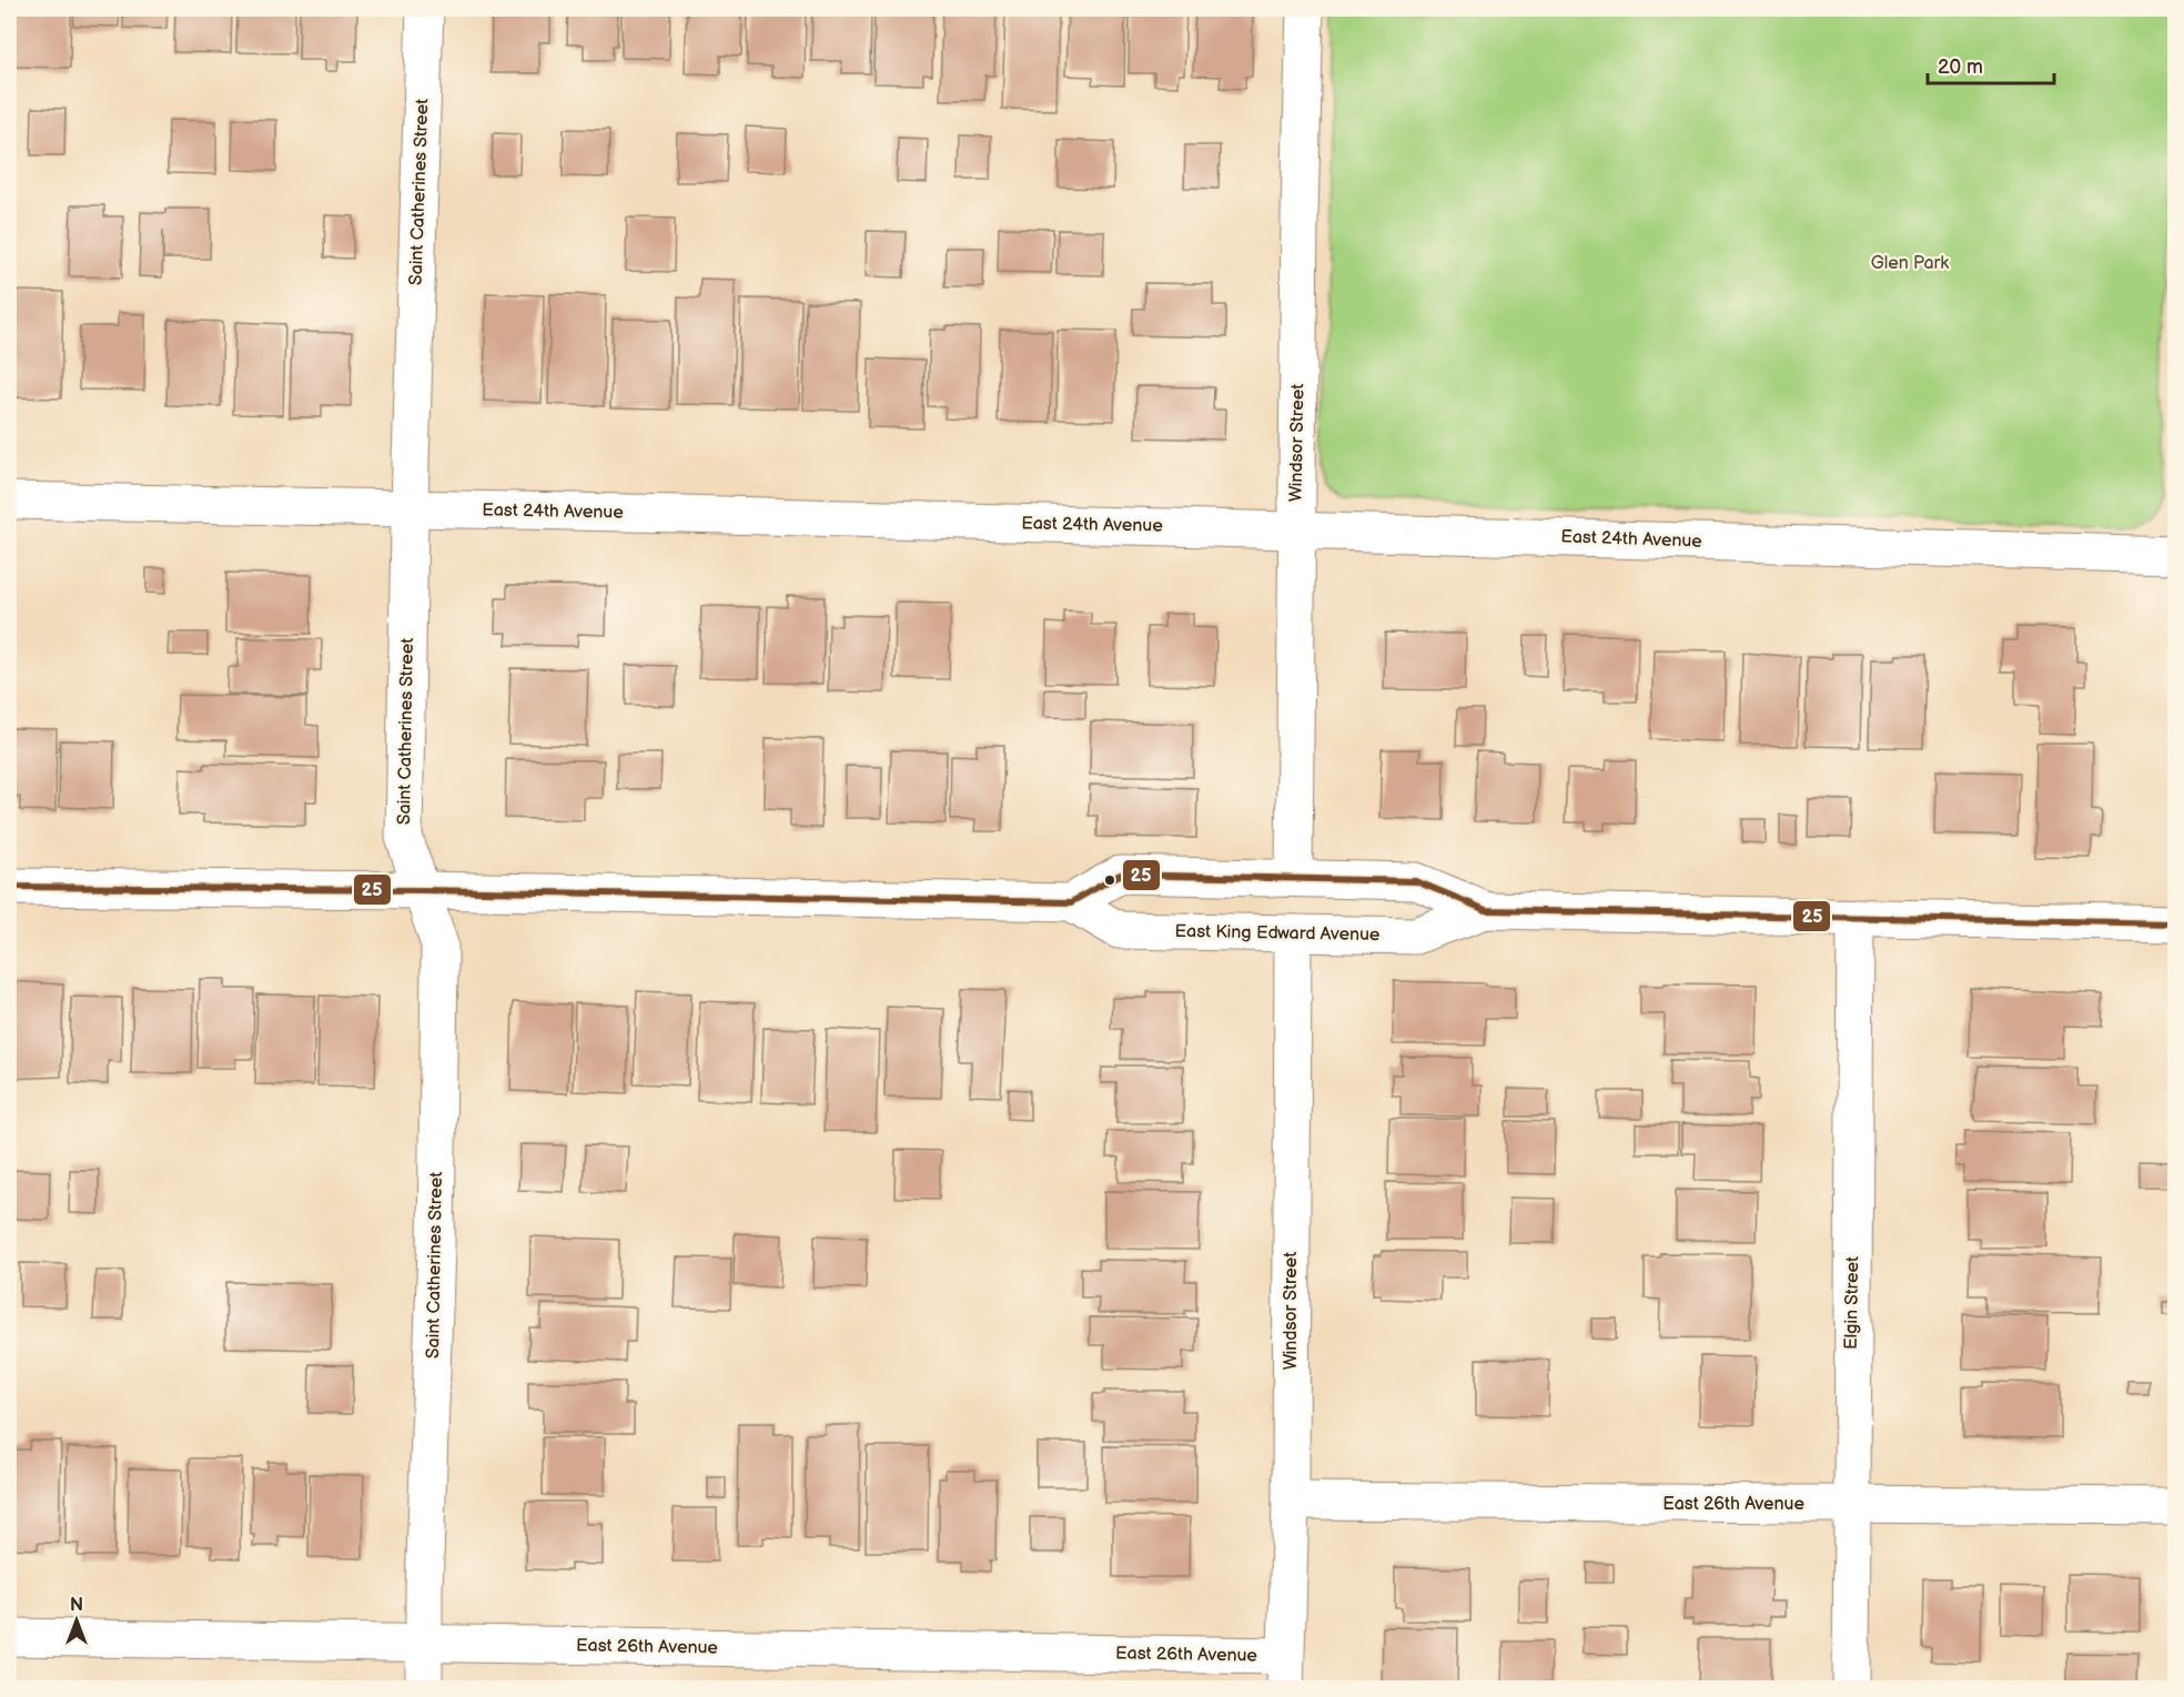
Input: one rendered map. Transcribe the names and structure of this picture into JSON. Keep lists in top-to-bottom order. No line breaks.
{"streets":{"street":["Saint Catherines Street","Windsor Street","East 24th Avenue","East King Edward Avenue","Elgin Street","East 26th Avenue"]},"crossings":[["Saint Catherines Street","East 24th Avenue"],["Saint Catherines Street","East King Edward Avenue"],["Saint Catherines Street","East 26th Avenue"],["Windsor Street","East 24th Avenue"],["Windsor Street","East King Edward Avenue"],["Windsor Street","East 26th Avenue"],["East King Edward Avenue","Elgin Street"],["Elgin Street","East 26th Avenue"]],"parks":["Glen Park"],"lines":["transit line 25"],"scale_bar":"20 m","north":"top"}
